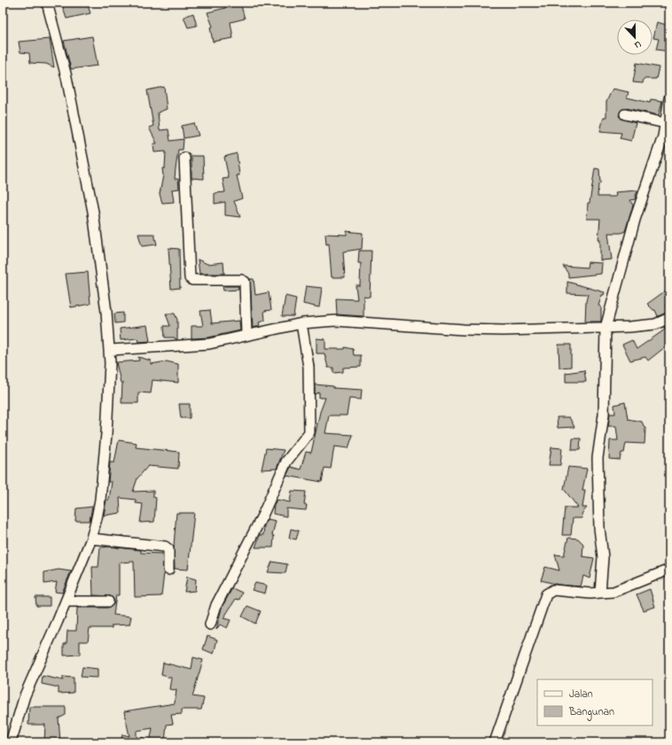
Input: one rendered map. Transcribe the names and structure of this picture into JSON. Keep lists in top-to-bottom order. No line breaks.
{"legend":["Jalan","Bangunan"],"north":"bottom"}
